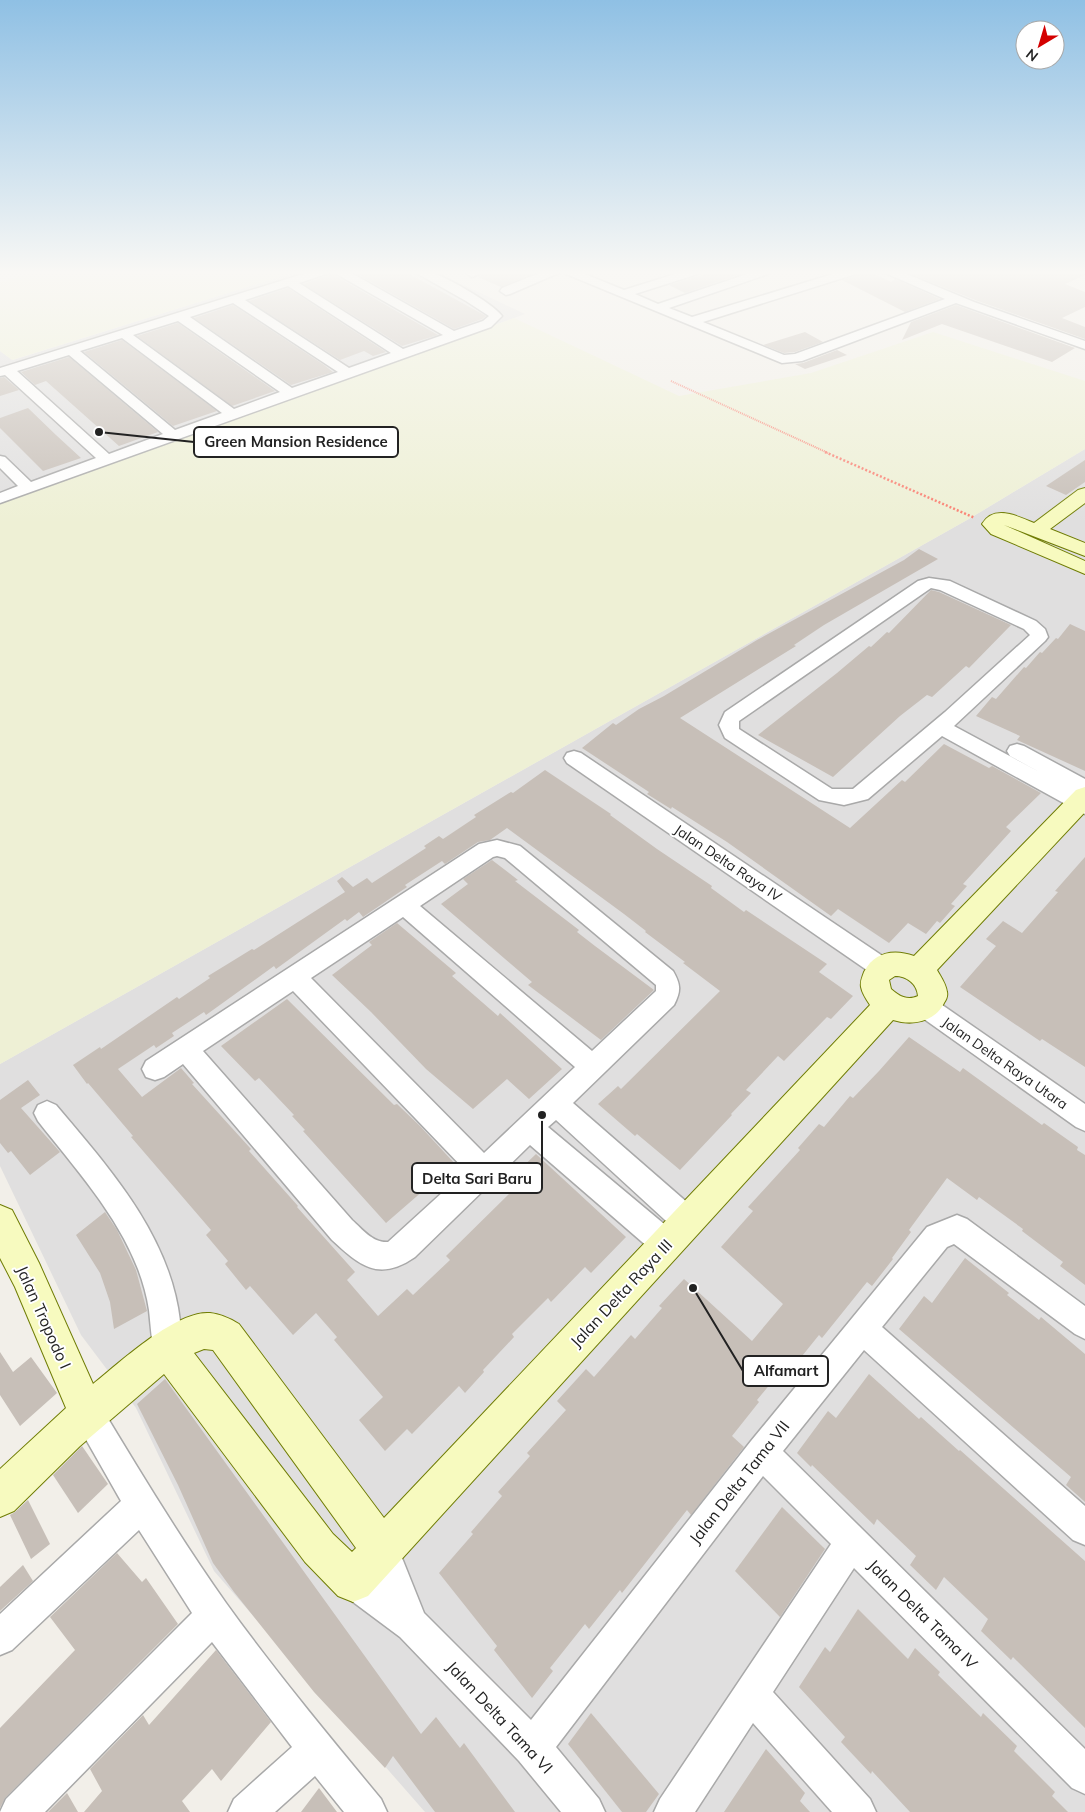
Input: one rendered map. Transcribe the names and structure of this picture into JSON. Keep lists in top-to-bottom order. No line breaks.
{"streets":{"street":["Jalan Delta Raya IV","Jalan Delta Raya Utara","Jalan Delta Raya III","Jalan Tropodo I","Jalan Delta Tama VII","Jalan Delta Tama IV","Jalan Delta Tama VI"]},"crossings":[["Jalan Delta Raya IV","Jalan Delta Raya Utara"],["Jalan Delta Raya IV","Jalan Delta Raya III"],["Jalan Delta Raya Utara","Jalan Delta Raya III"],["Jalan Delta Raya III","Jalan Delta Tama VI"],["Jalan Delta Tama VII","Jalan Delta Tama IV"],["Jalan Delta Tama VII","Jalan Delta Tama VI"]],"places":["Green Mansion Residence","Delta Sari Baru","Alfamart"],"north":"bottom left"}
